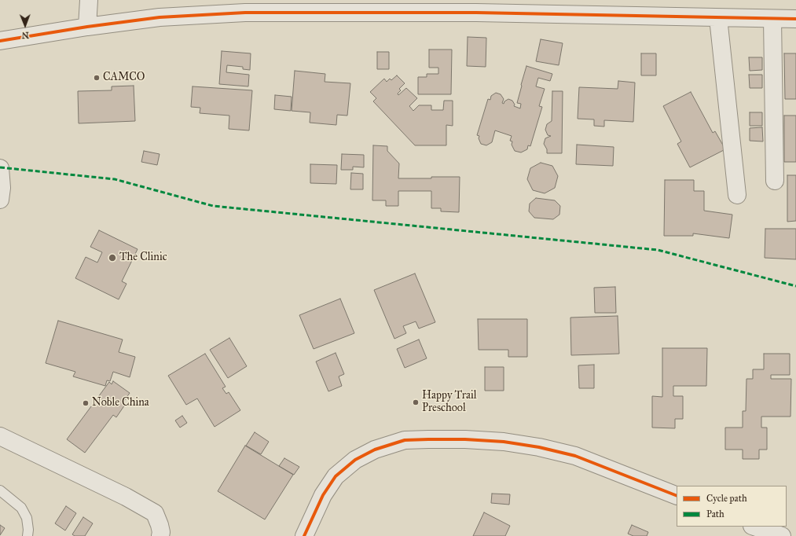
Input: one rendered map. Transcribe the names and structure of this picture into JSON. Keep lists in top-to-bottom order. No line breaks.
{"places":["CAMCO","The Clinic","Happy Trail Preschool","Noble China"],"legend":["Cycle path","Path"],"north":"bottom"}
